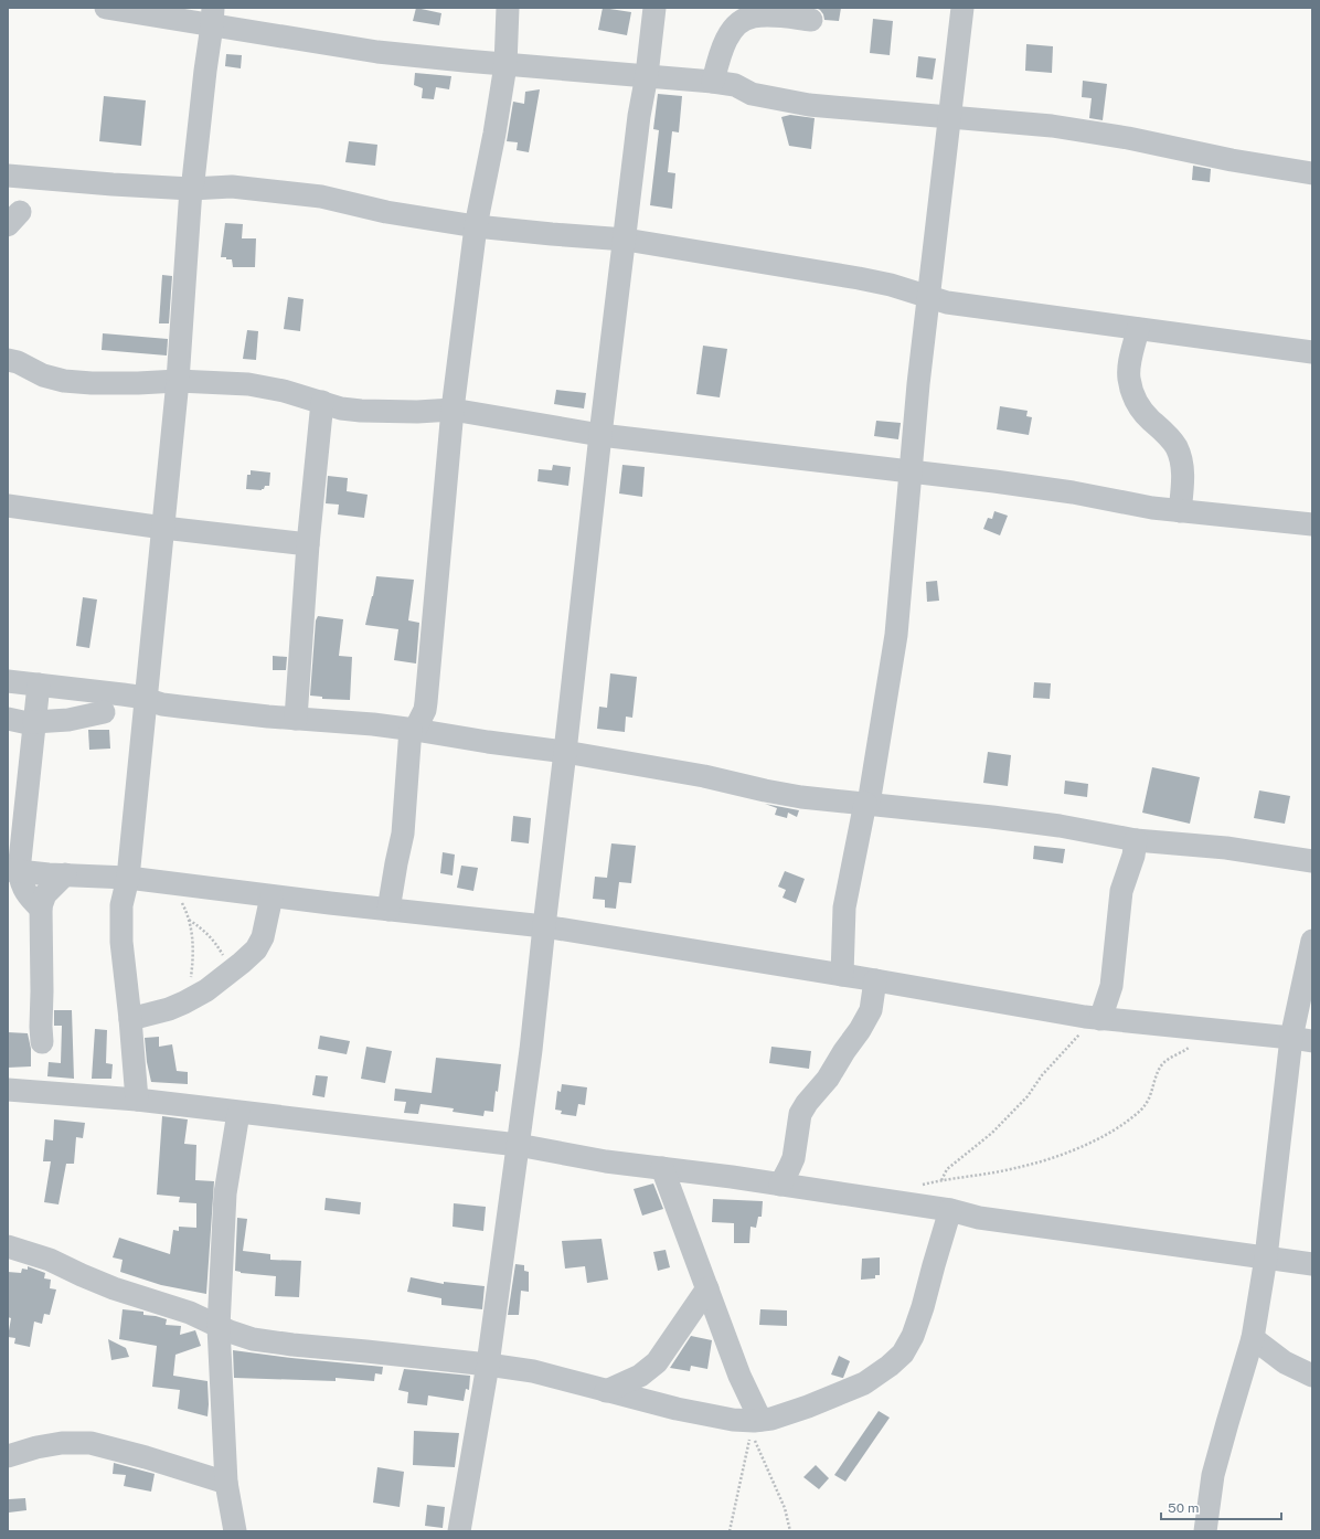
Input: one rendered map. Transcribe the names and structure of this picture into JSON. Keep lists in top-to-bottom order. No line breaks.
{"scale_bar":"50 m"}
